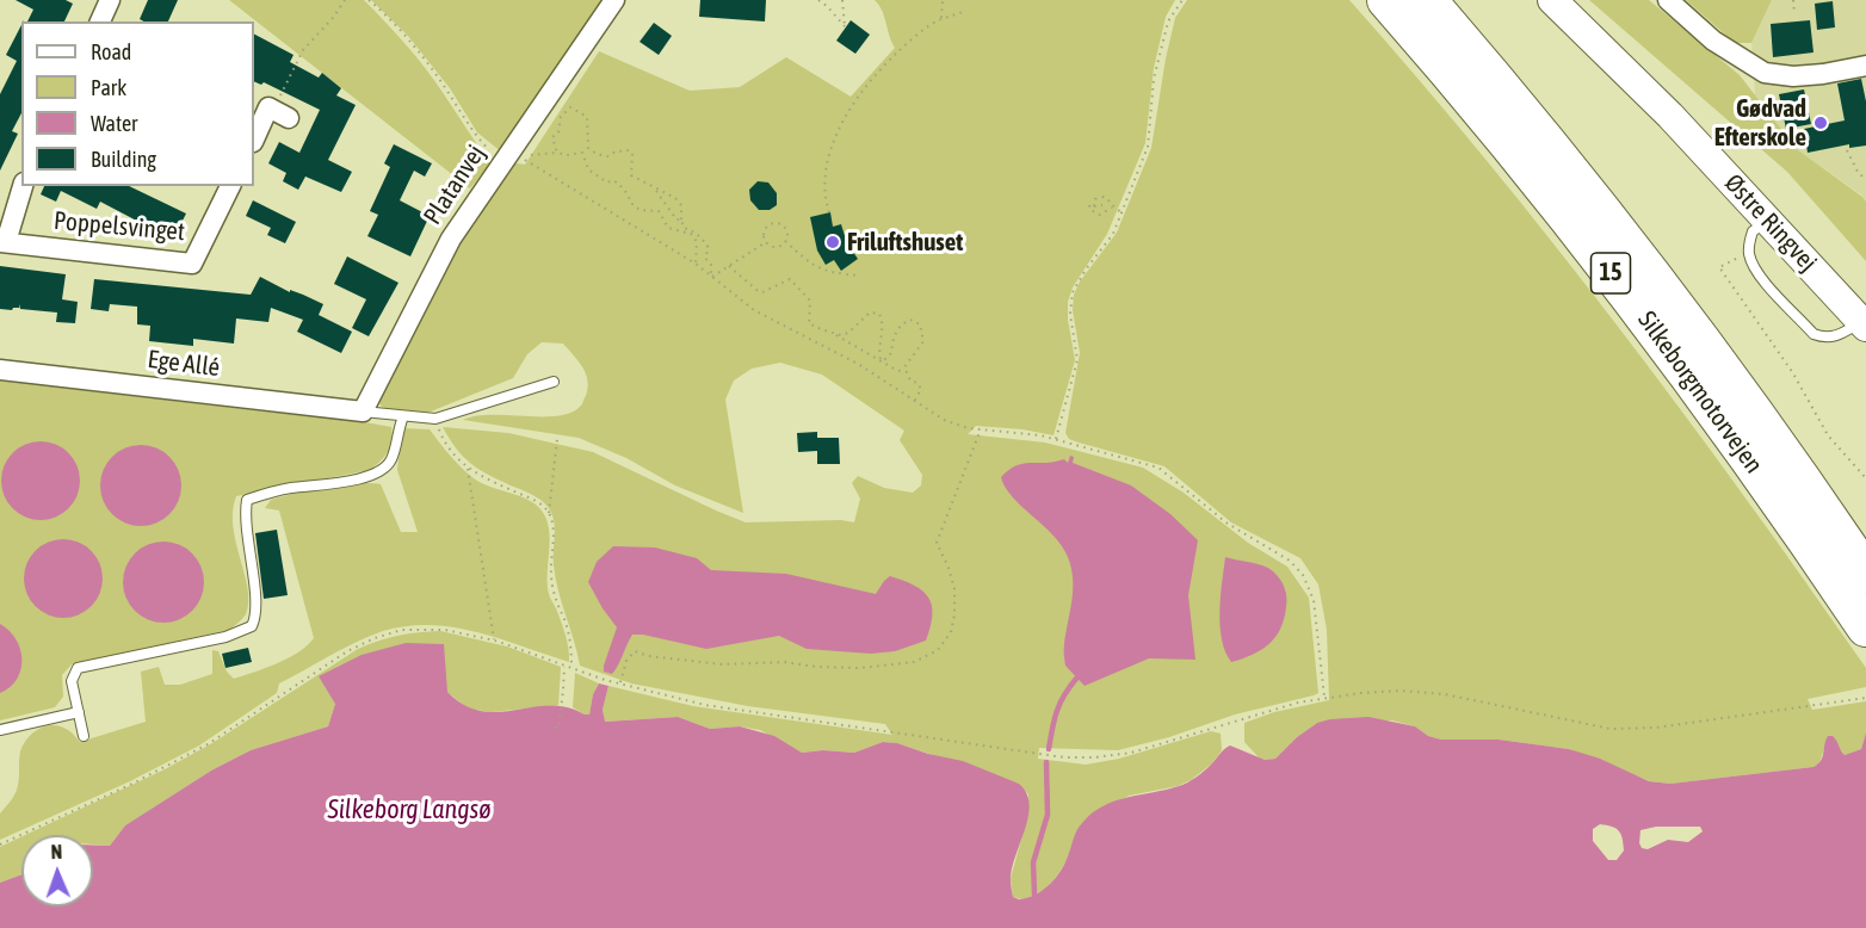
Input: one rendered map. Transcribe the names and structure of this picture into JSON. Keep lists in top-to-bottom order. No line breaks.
{"streets":{"highway":["15","Silkeborgmotorvejen"],"main road":["Østre Ringvej"],"street":["Platanvej","Poppelsvinget","Ege Allé"]},"crossings":[["Platanvej","Ege Allé"]],"water":["Silkeborg Langsø"],"places":["Gødvad Efterskole","Friluftshuset"],"legend":["Road","Park","Water","Building"],"north":"top"}
